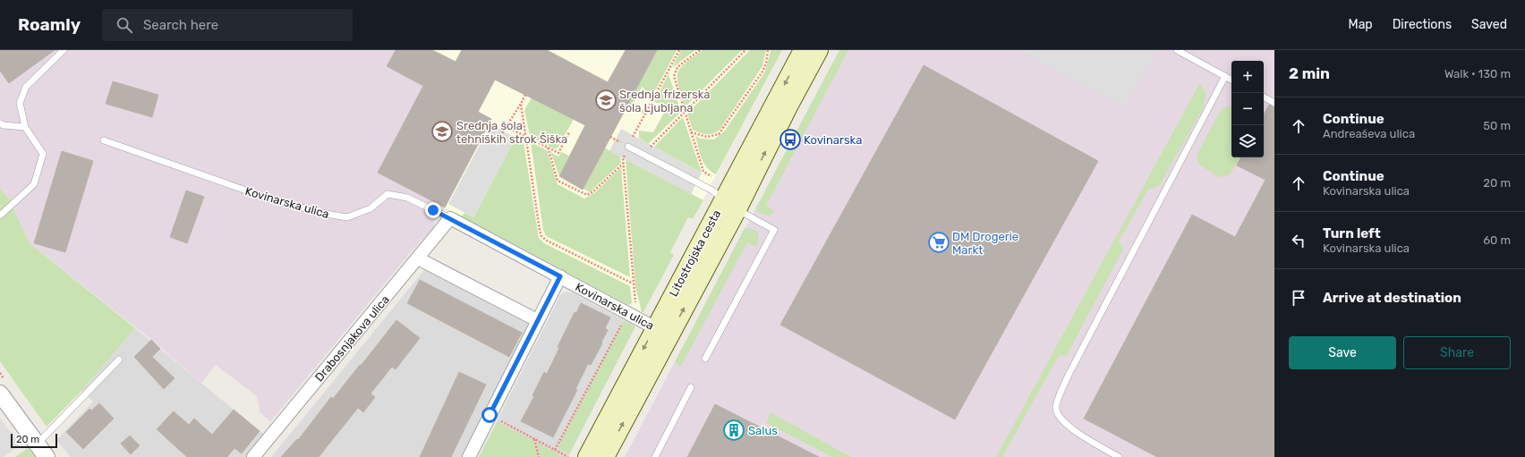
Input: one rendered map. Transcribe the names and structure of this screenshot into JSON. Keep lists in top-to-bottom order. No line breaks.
{"streets":{"main road":["Litostrojska cesta"],"street":["Kovinarska ulica","Drabosnjakova ulica"]},"crossings":[["Kovinarska ulica","Litostrojska cesta"],["Kovinarska ulica","Drabosnjakova ulica"]],"places":{"school or university":["Srednja frizerska šola Ljubljana","Srednja šola tehniških strok Šiška"],"bus stop":["Kovinarska"],"supermarket":["DM Drogerie Markt"],"building":["Salus"]},"scale_bar":"20 m","page":{"header":"Roamly","search":"Search here","nav":["Map","Directions","Saved"],"heading":["2 min","Walk · 130 m"],"map_buttons":["+","−"],"list":[["Continue","Andreaševa ulica","50 m"],["Continue","Kovinarska ulica","20 m"],["Turn left","Kovinarska ulica","60 m"],"Arrive at destination"],"buttons":["Save","Share"],"scale":"20 m"}}
